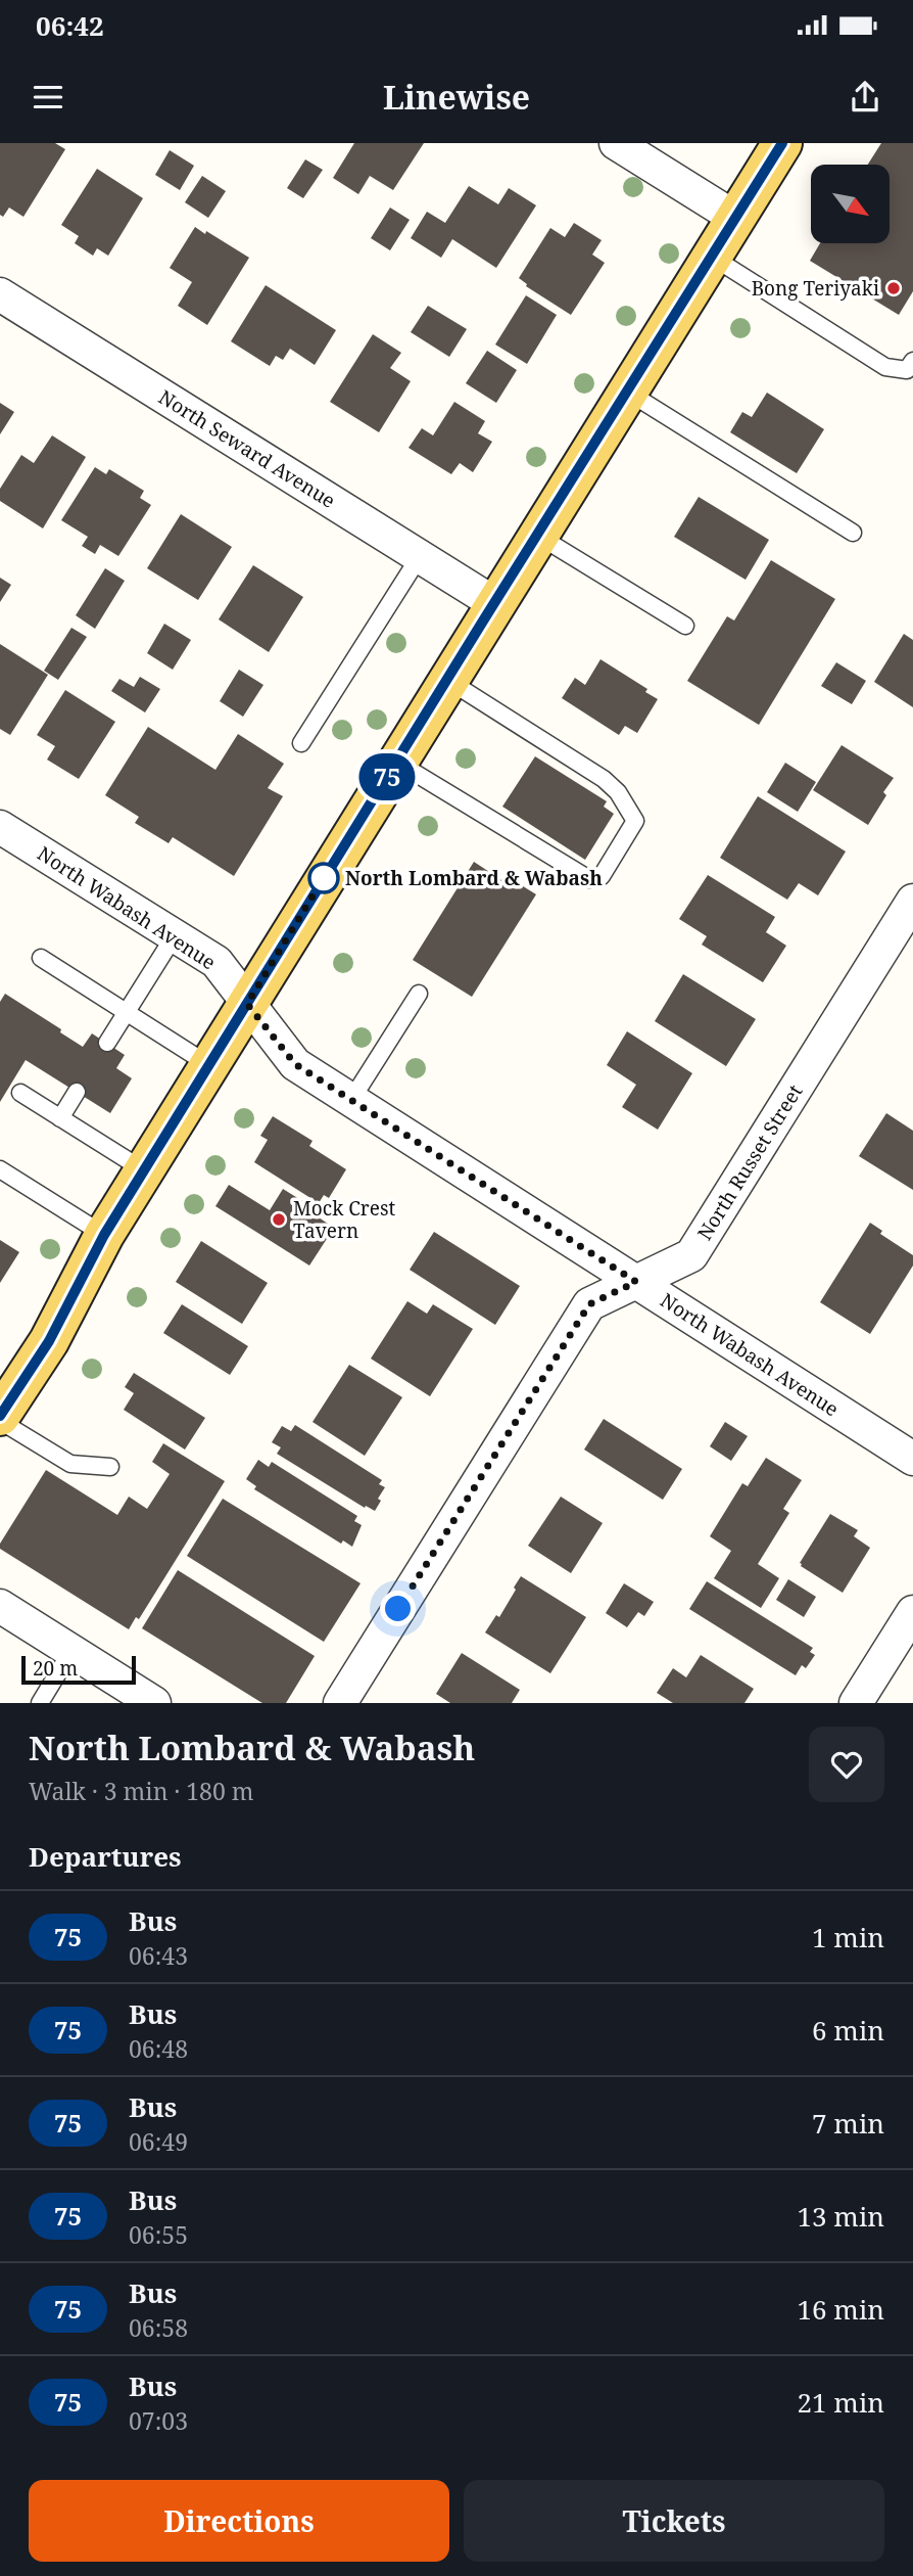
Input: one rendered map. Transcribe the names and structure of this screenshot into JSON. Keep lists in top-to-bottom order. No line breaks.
{"streets":{"street":["North Seward Avenue","North Wabash Avenue","North Russet Street"]},"crossings":[["North Wabash Avenue","North Russet Street"]],"places":["Bong Teriyaki","North Lombard & Wabash","Mock Crest Tavern"],"lines":["bus line 75"],"scale_bar":"20 m","north":"bottom right","page":{"status":"06:42","header":"Linewise","on_map":"75","scale":"20 m","heading":[["North Lombard & Wabash","Walk · 3 min · 180 m"],"Departures"],"list":[{"mark":"75","name":"Bus","note":"06:43","value":"1 min"},{"mark":"75","name":"Bus","note":"06:48","value":"6 min"},{"mark":"75","name":"Bus","note":"06:49","value":"7 min"},{"mark":"75","name":"Bus","note":"06:55","value":"13 min"},{"mark":"75","name":"Bus","note":"06:58","value":"16 min"},{"mark":"75","name":"Bus","note":"07:03","value":"21 min"}],"buttons":["Directions","Tickets"]}}
